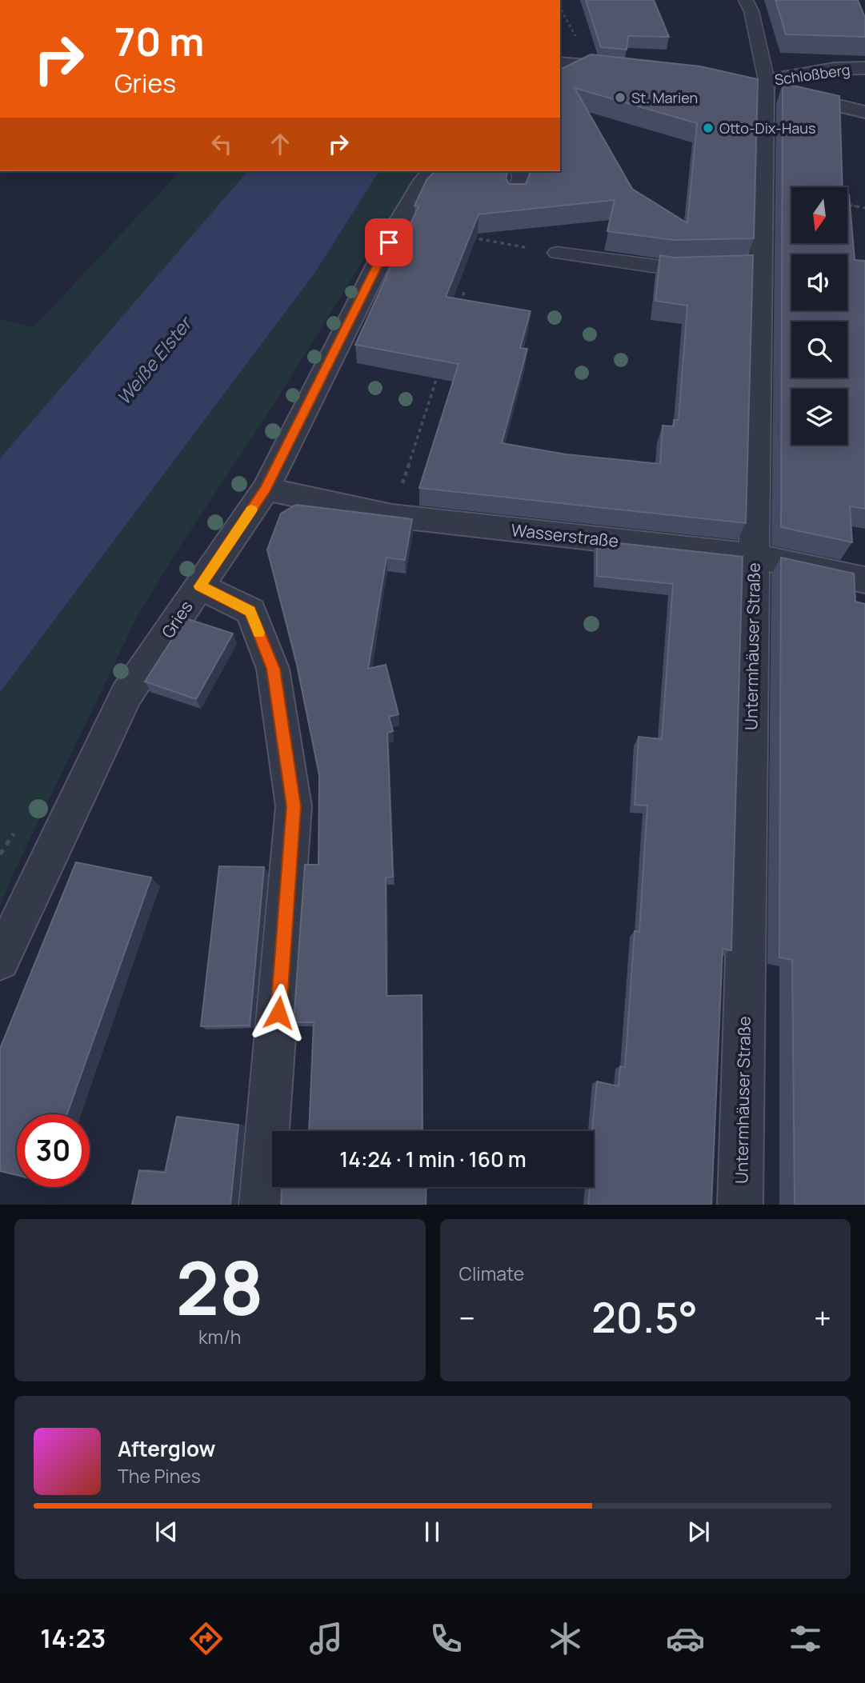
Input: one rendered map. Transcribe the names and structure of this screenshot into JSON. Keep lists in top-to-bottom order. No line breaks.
{"streets":{"street":["Schloßberg","Wasserstraße","Gries","Untermhäuser Straße"]},"crossings":[["Schloßberg","Untermhäuser Straße"],["Wasserstraße","Gries"],["Wasserstraße","Untermhäuser Straße"]],"water":["Weiße Elster"],"places":["St. Marien","Otto-Dix-Haus"],"north":"bottom","page":{"turn":["70 m","Gries"],"limit":"30","trip":"14:24 · 1 min · 160 m","tile":[["28","km/h"],"Climate"],"heat":["−","20.5°","+"],"song":["Afterglow","The Pines"],"tabs":"14:23"}}
